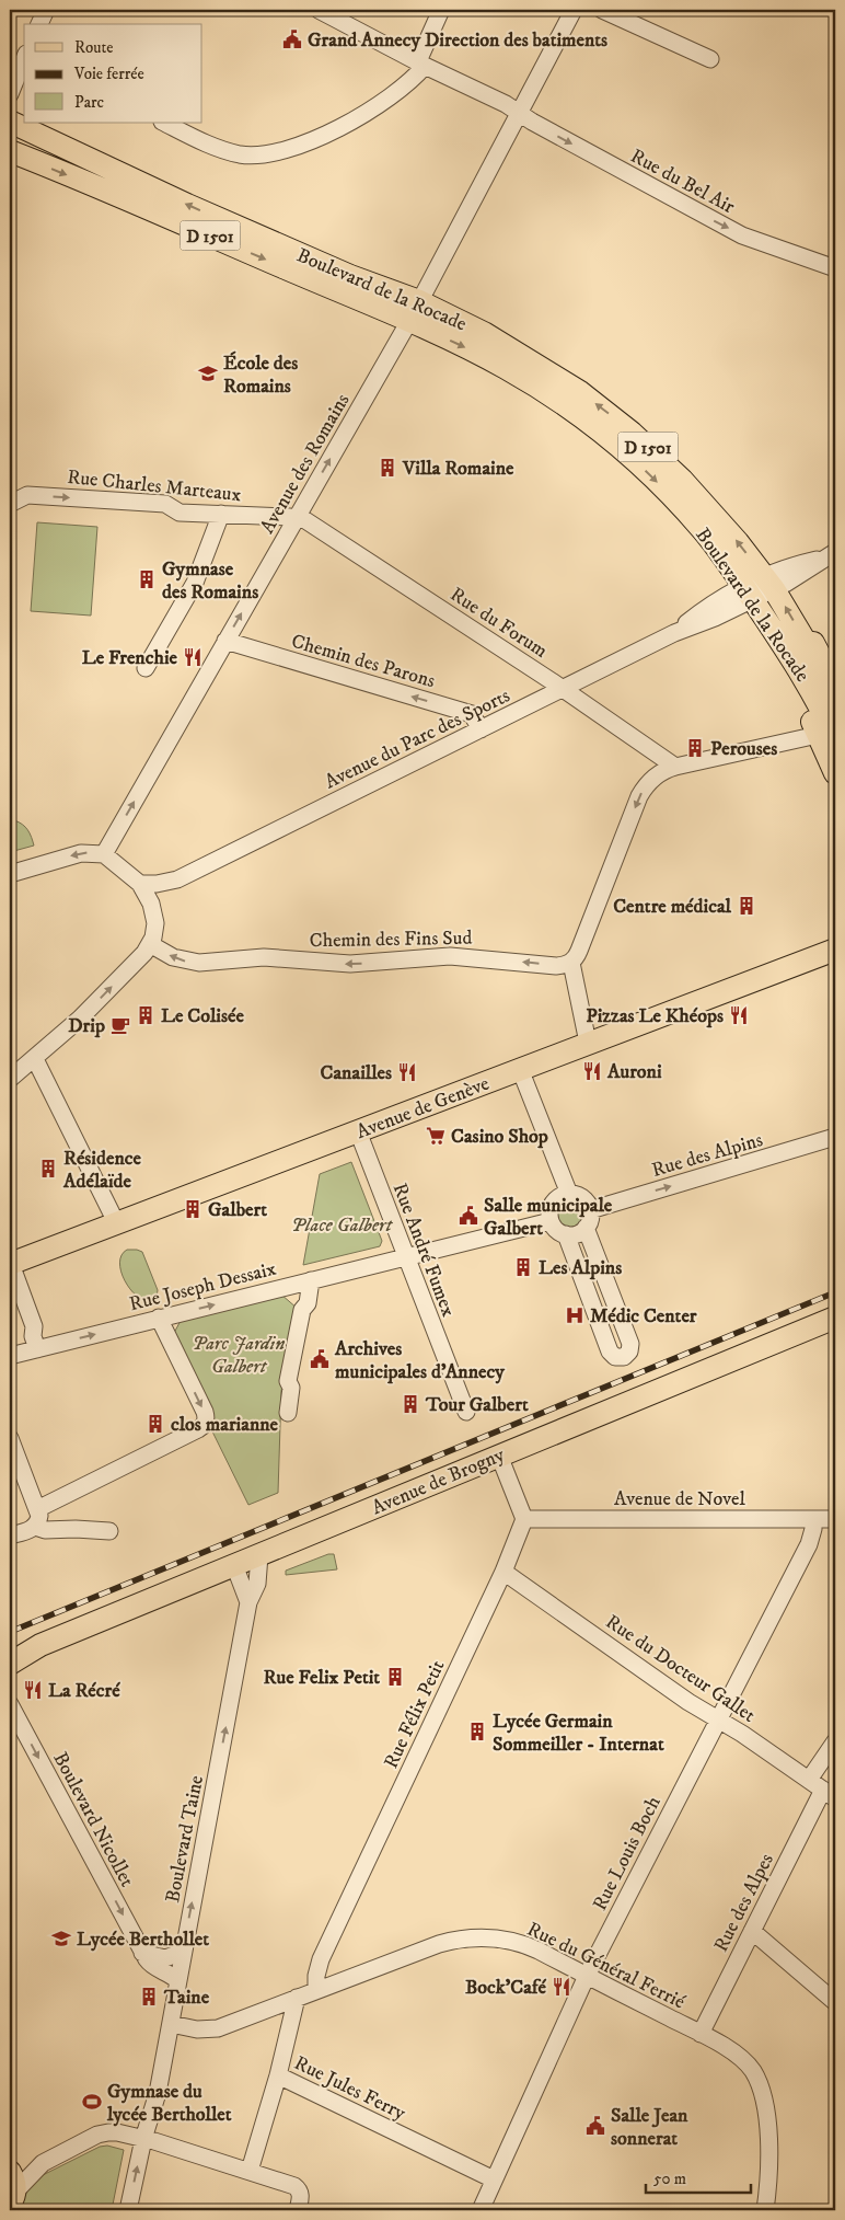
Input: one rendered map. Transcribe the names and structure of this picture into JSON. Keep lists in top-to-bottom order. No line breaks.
{"streets":{"main road":["D 1501","Boulevard de la Rocade","Avenue de Genève","Avenue de Brogny"],"street":["Rue du Bel Air","Avenue des Romains","Rue Charles Marteaux","Rue du Forum","Chemin des Parons","Avenue du Parc des Sports","Chemin des Fins Sud","Rue des Alpins","Rue André Fumex","Rue Joseph Dessaix","Avenue de Novel","Rue du Docteur Gallet","Rue Félix Petit","Boulevard Nicollet","Boulevard Taine","Rue Louis Boch","Rue des Alpes","Rue du Général Ferrié","Rue Jules Ferry"]},"crossings":[["D 1501","Boulevard de la Rocade"],["Boulevard de la Rocade","Avenue des Romains"],["Boulevard de la Rocade","Avenue du Parc des Sports"],["Avenue des Romains","Rue Charles Marteaux"],["Avenue des Romains","Rue du Forum"],["Avenue des Romains","Chemin des Parons"],["Rue Charles Marteaux","Rue du Forum"],["Rue du Forum","Avenue du Parc des Sports"],["Chemin des Parons","Avenue du Parc des Sports"],["Avenue de Genève","Rue André Fumex"],["Rue des Alpins","Rue Joseph Dessaix"],["Rue André Fumex","Rue Joseph Dessaix"],["Avenue de Brogny","Boulevard Taine"],["Avenue de Novel","Rue Félix Petit"],["Avenue de Novel","Rue Louis Boch"],["Rue du Docteur Gallet","Rue Félix Petit"],["Rue du Docteur Gallet","Rue Louis Boch"],["Rue du Docteur Gallet","Rue des Alpes"],["Rue Félix Petit","Rue du Général Ferrié"],["Boulevard Nicollet","Boulevard Taine"],["Boulevard Taine","Rue du Général Ferrié"],["Rue Louis Boch","Rue du Général Ferrié"],["Rue Louis Boch","Rue Jules Ferry"],["Rue des Alpes","Rue du Général Ferrié"]],"one_way":["Avenue des Romains","Rue Charles Marteaux","Chemin des Parons","Chemin des Fins Sud","Rue des Alpins","Rue Joseph Dessaix","Boulevard Nicollet","Boulevard Taine"],"parks":["Place Galbert","Parc Jardin Galbert"],"places":{"public building":["Grand Annecy Direction des batiments","Salle municipale Galbert","Archives municipales d'Annecy","Salle Jean sonnerat"],"school or university":["École des Romains","Lycée Berthollet"],"building":["Villa Romaine","Gymnase des Romains","Perouses","Centre médical","Le Colisée","Résidence Adélaïde","Galbert","Les Alpins","Tour Galbert","clos marianne","Rue Felix Petit","Lycée Germain Sommeiller - Internat","Taine"],"restaurant":["Le Frenchie","Pizzas Le Khéops","Auroni","Canailles","La Récré","Bock'Café"],"cafe":["Drip"],"supermarket":["Casino Shop"],"hospital":["Médic Center"],"sports":["Gymnase du lycée Berthollet"]},"legend":["Route","Voie ferrée","Parc"],"scale_bar":"50 m"}
